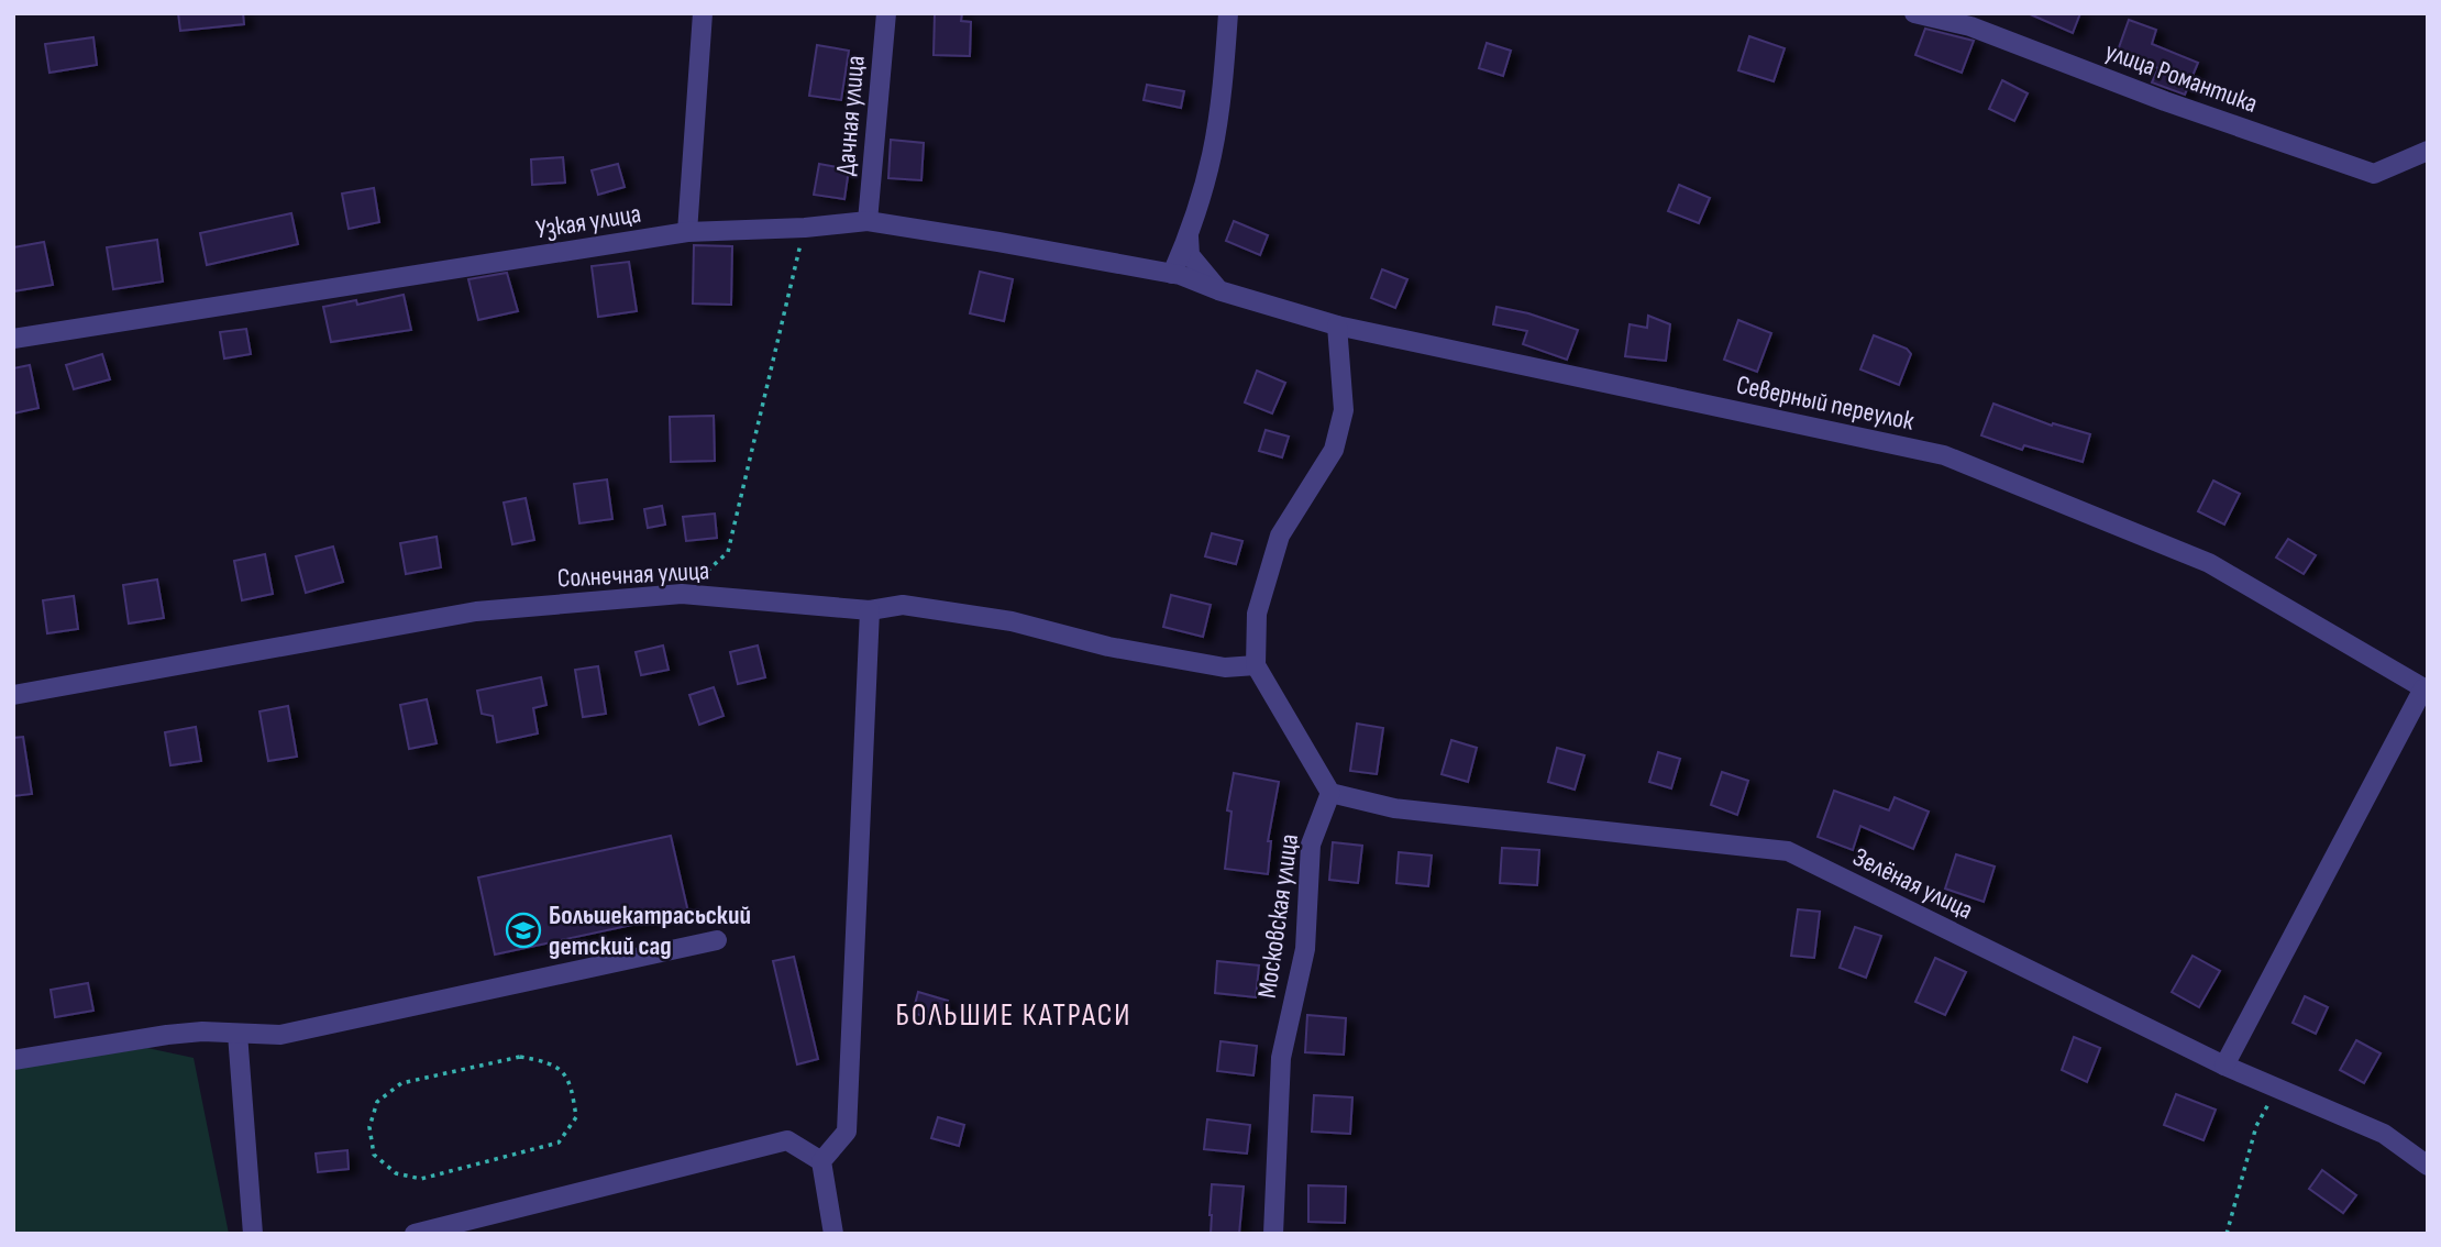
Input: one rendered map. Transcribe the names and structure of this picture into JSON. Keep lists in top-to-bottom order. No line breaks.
{"streets":{"street":["улица Романтика","Дачная улица","Узкая улица","Северный переулок","Солнечная улица","Зелёная улица","Московская улица"]},"crossings":[["Дачная улица","Узкая улица"],["Узкая улица","Северный переулок"],["Зелёная улица","Московская улица"]],"districts":["БОЛЬШИЕ КАТРАСИ"],"places":{"school or university":["Большекатрасьский детский сад"]}}
